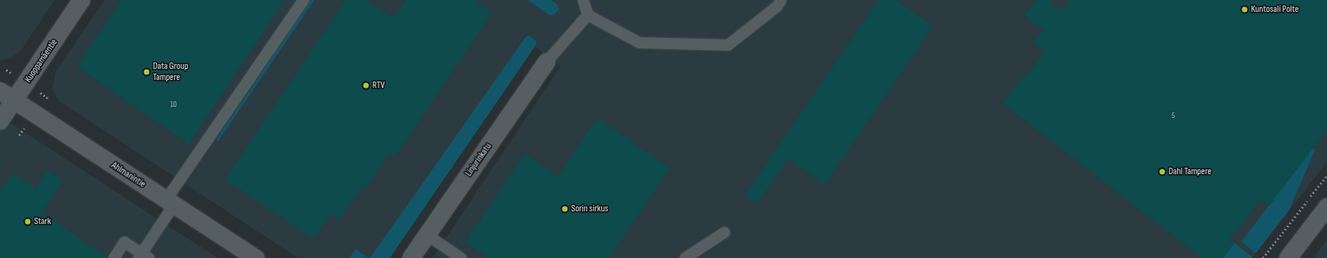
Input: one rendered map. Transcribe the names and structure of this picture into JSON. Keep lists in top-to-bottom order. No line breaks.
{"streets":{"street":["Kuoppamäentie","Linjurinkatu","Ahlmanintie"]},"crossings":[["Kuoppamäentie","Ahlmanintie"]],"places":["Kuntosali Polte","Data Group Tampere","RTV","Dahl Tampere","Sorin sirkus","Stark"],"house_numbers":["10","5"]}
